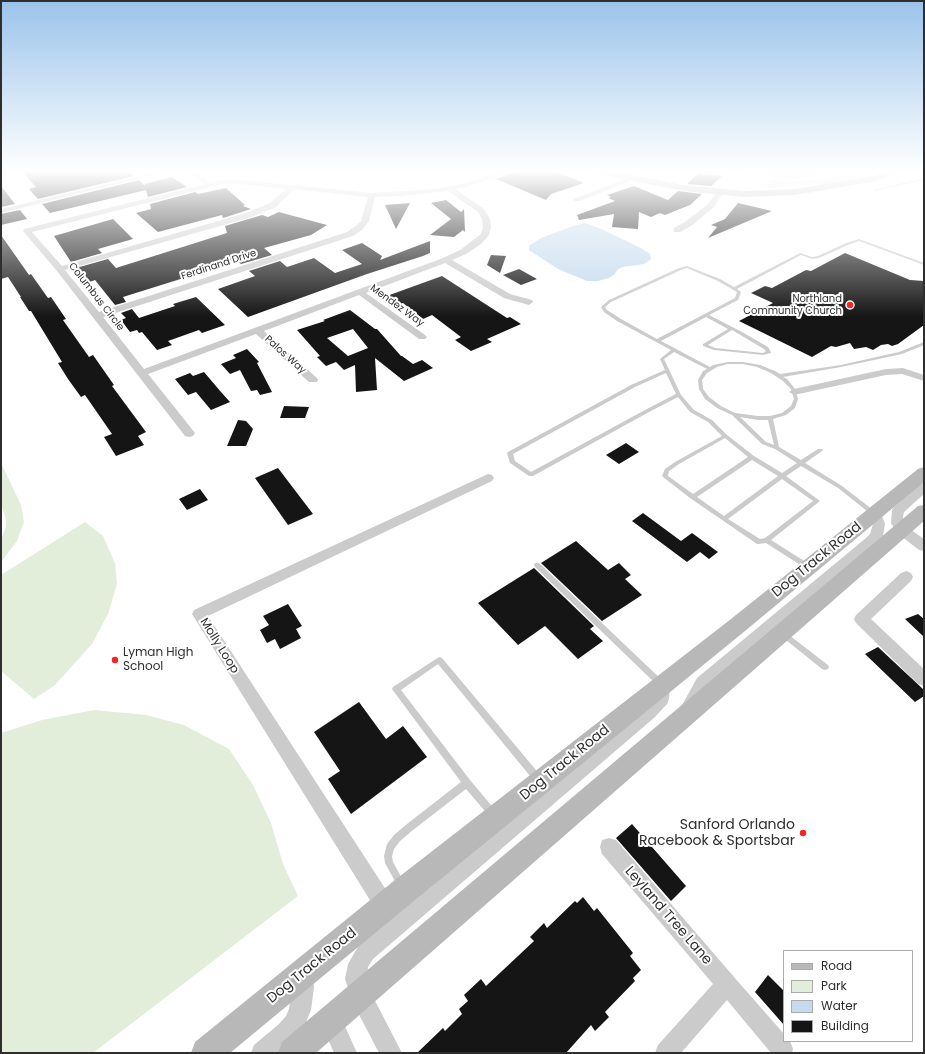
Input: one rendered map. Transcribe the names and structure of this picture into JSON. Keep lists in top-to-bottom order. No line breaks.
{"streets":{"main road":["Dog Track Road"],"street":["Ferdinand Drive","Columbus Circle","Mendez Way","Palos Way","Molly Loop","Leyland Tree Lane"]},"crossings":[["Ferdinand Drive","Columbus Circle"],["Dog Track Road","Molly Loop"]],"places":["Northland Community Church","Lyman High School","Sanford Orlando Racebook & Sportsbar"],"legend":["Road","Park","Water","Building"]}
